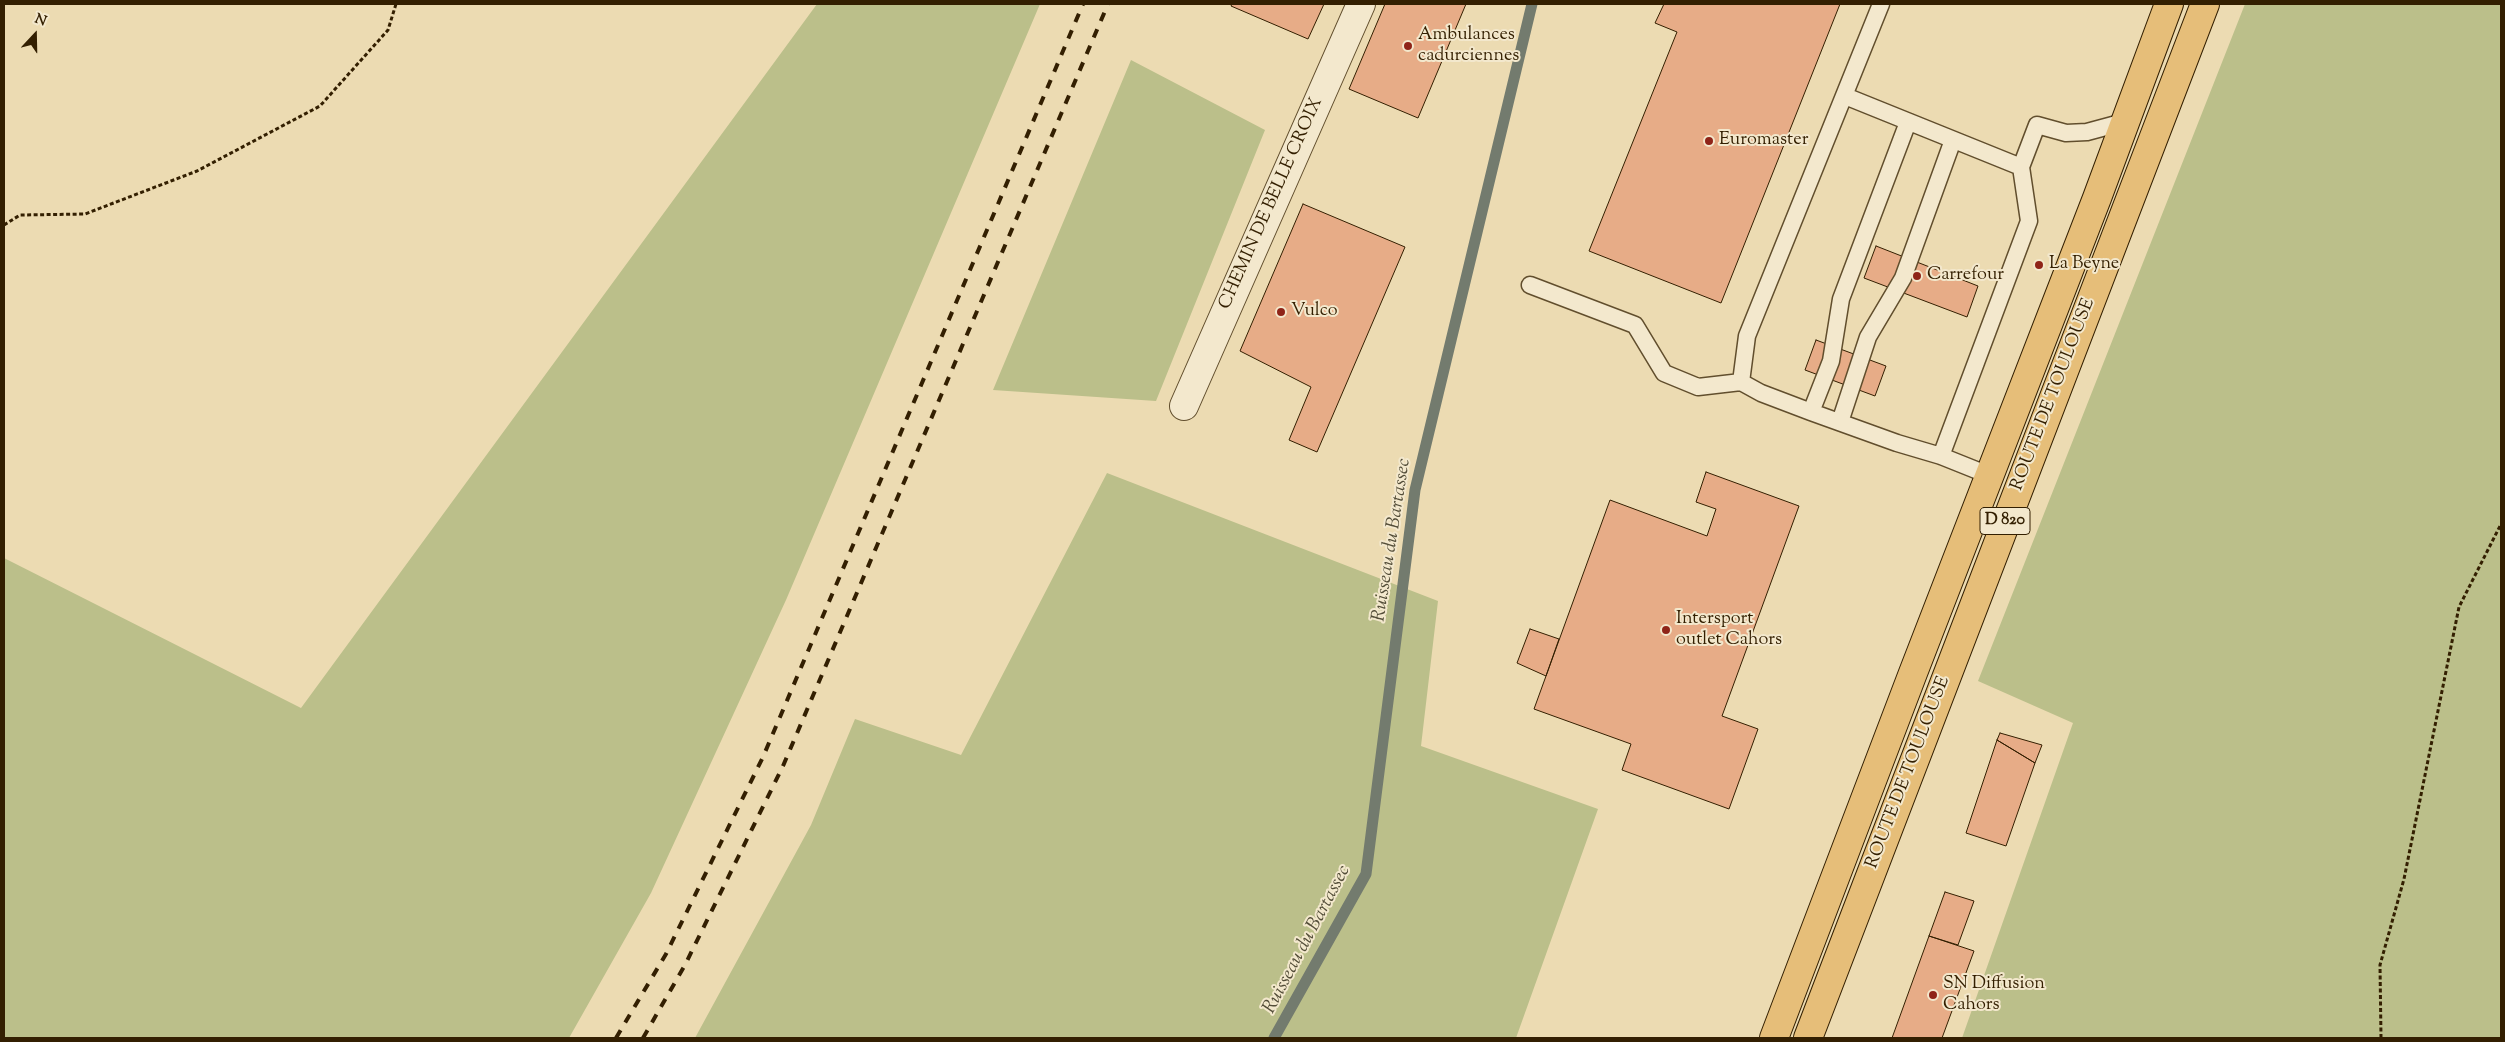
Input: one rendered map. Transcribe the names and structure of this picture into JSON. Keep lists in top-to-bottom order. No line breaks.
{"streets":{"main road":["ROUTE DE TOULOUSE","D 820"],"street":["CHEMIN DE BELLE CROIX"]},"water":["Ruisseau du Bartassec"],"places":["Ambulances cadurciennes","Euromaster","La Beyne","Carrefour","Vulco","Intersport outlet Cahors","SN Diffusion Cahors"],"north":"top"}
